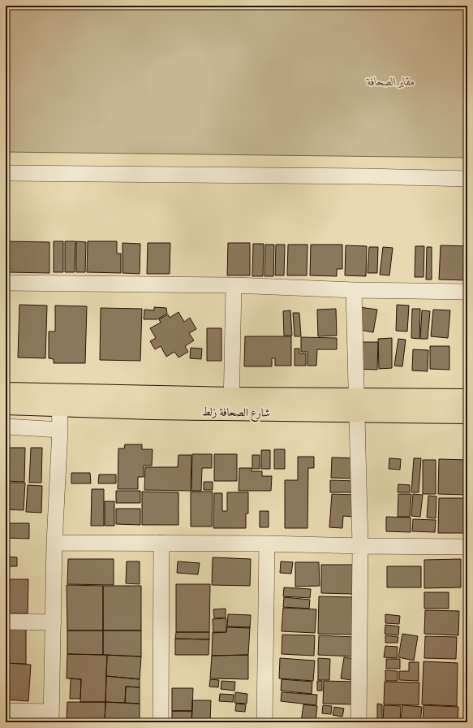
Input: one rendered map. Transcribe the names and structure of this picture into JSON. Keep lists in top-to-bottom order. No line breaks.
{"streets":{"highway":["شارع الصحافة زلط"]},"parks":["مقابر الصحافة"]}
